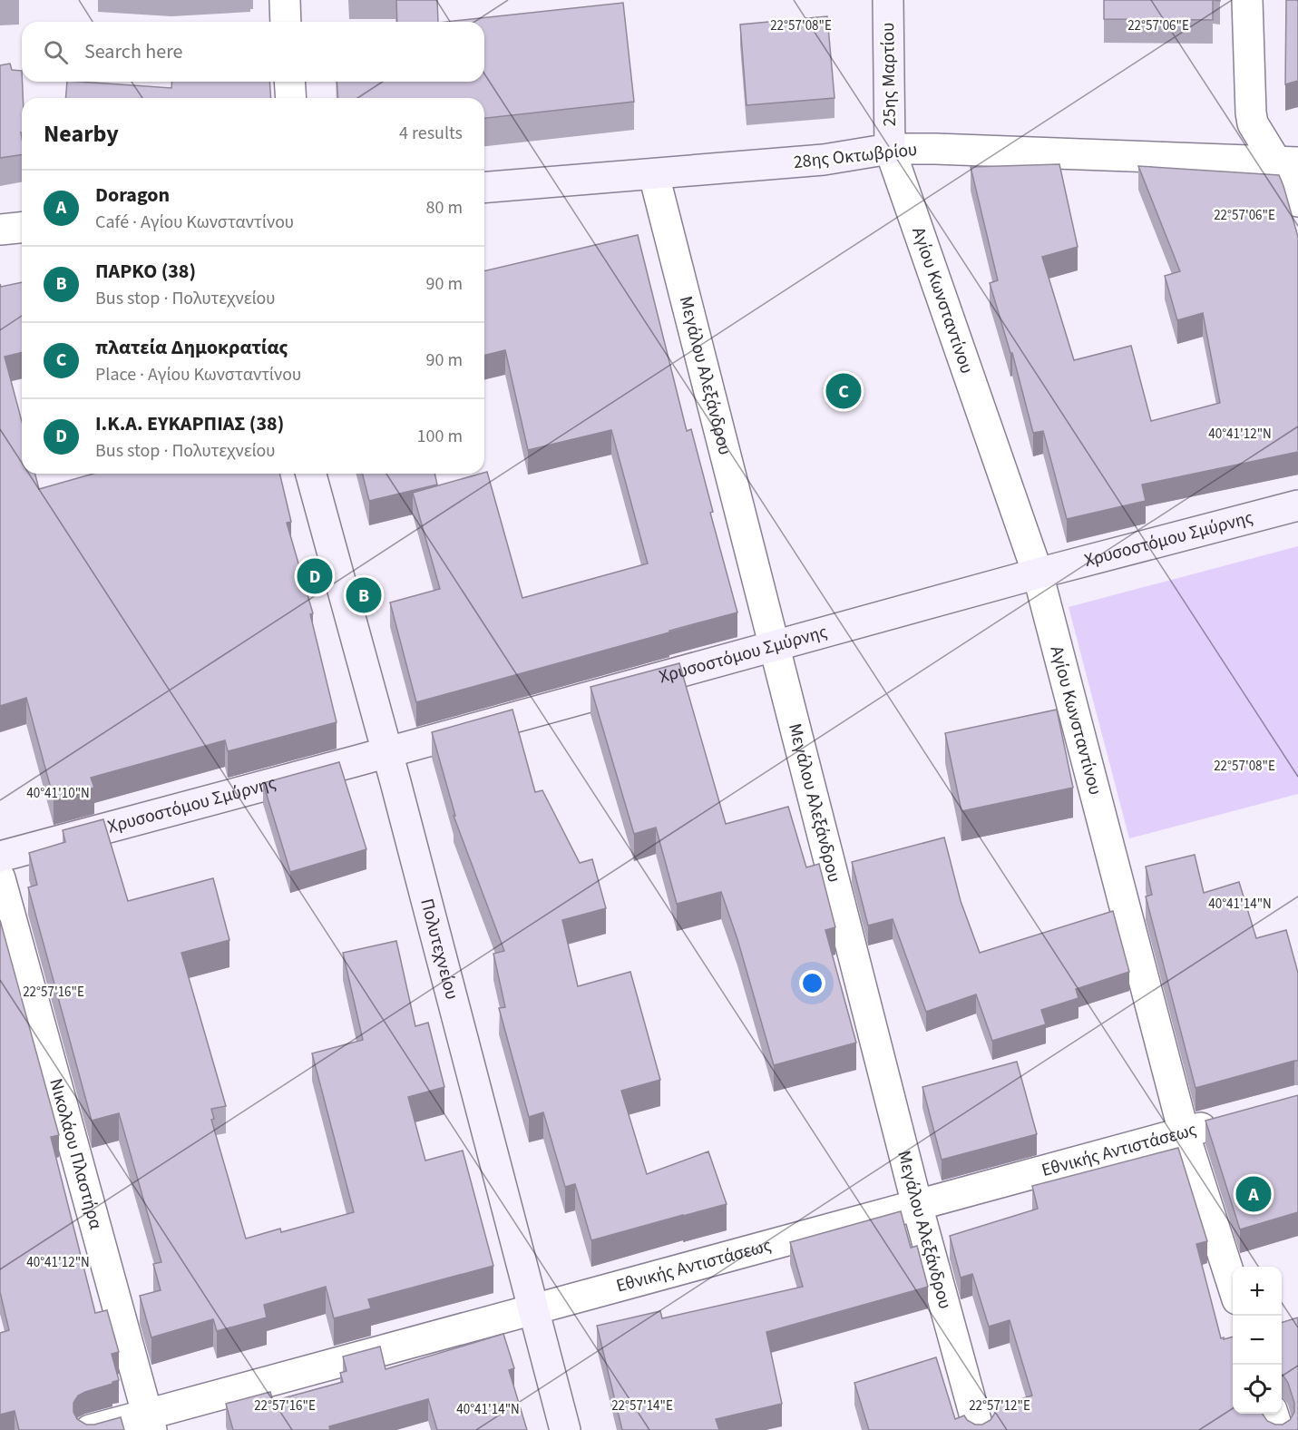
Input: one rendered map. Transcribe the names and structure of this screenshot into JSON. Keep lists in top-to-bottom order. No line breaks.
{"streets":{"street":["25ης Μαρτίου","28ης Οκτωβρίου","Αγίου Κωνσταντίνου","Μεγάλου Αλεξάνδρου","Χρυσοστόμου Σμύρνης","Πολυτεχνείου","Εθνικής Αντιστάσεως","Νικολάου Πλαστήρα"]},"crossings":[["25ης Μαρτίου","28ης Οκτωβρίου"],["25ης Μαρτίου","Αγίου Κωνσταντίνου"],["28ης Οκτωβρίου","Αγίου Κωνσταντίνου"],["28ης Οκτωβρίου","Μεγάλου Αλεξάνδρου"],["Αγίου Κωνσταντίνου","Χρυσοστόμου Σμύρνης"],["Αγίου Κωνσταντίνου","Εθνικής Αντιστάσεως"],["Μεγάλου Αλεξάνδρου","Χρυσοστόμου Σμύρνης"],["Μεγάλου Αλεξάνδρου","Εθνικής Αντιστάσεως"],["Χρυσοστόμου Σμύρνης","Πολυτεχνείου"],["Πολυτεχνείου","Εθνικής Αντιστάσεως"],["Εθνικής Αντιστάσεως","Νικολάου Πλαστήρα"]],"page":{"search":"Search here","heading":["Nearby","4 results"],"list":[{"mark":"A","name":"Doragon","note":"Café · Αγίου Κωνσταντίνου","value":"80 m"},{"mark":"B","name":"ΠΑΡΚΟ (38)","note":"Bus stop · Πολυτεχνείου","value":"90 m"},{"mark":"C","name":"πλατεία Δημοκρατίας","note":"Place · Αγίου Κωνσταντίνου","value":"90 m"},{"mark":"D","name":"Ι.Κ.Α. ΕΥΚΑΡΠΙΑΣ (38)","note":"Bus stop · Πολυτεχνείου","value":"100 m"}],"pins":["C","D","B","A"],"map_buttons":["+","−"]},"coordinates":["22°57'08\"E","22°57'06\"E","40°41'12\"N","40°41'10\"N","40°41'14\"N","22°57'16\"E","22°57'14\"E","22°57'12\"E"]}
